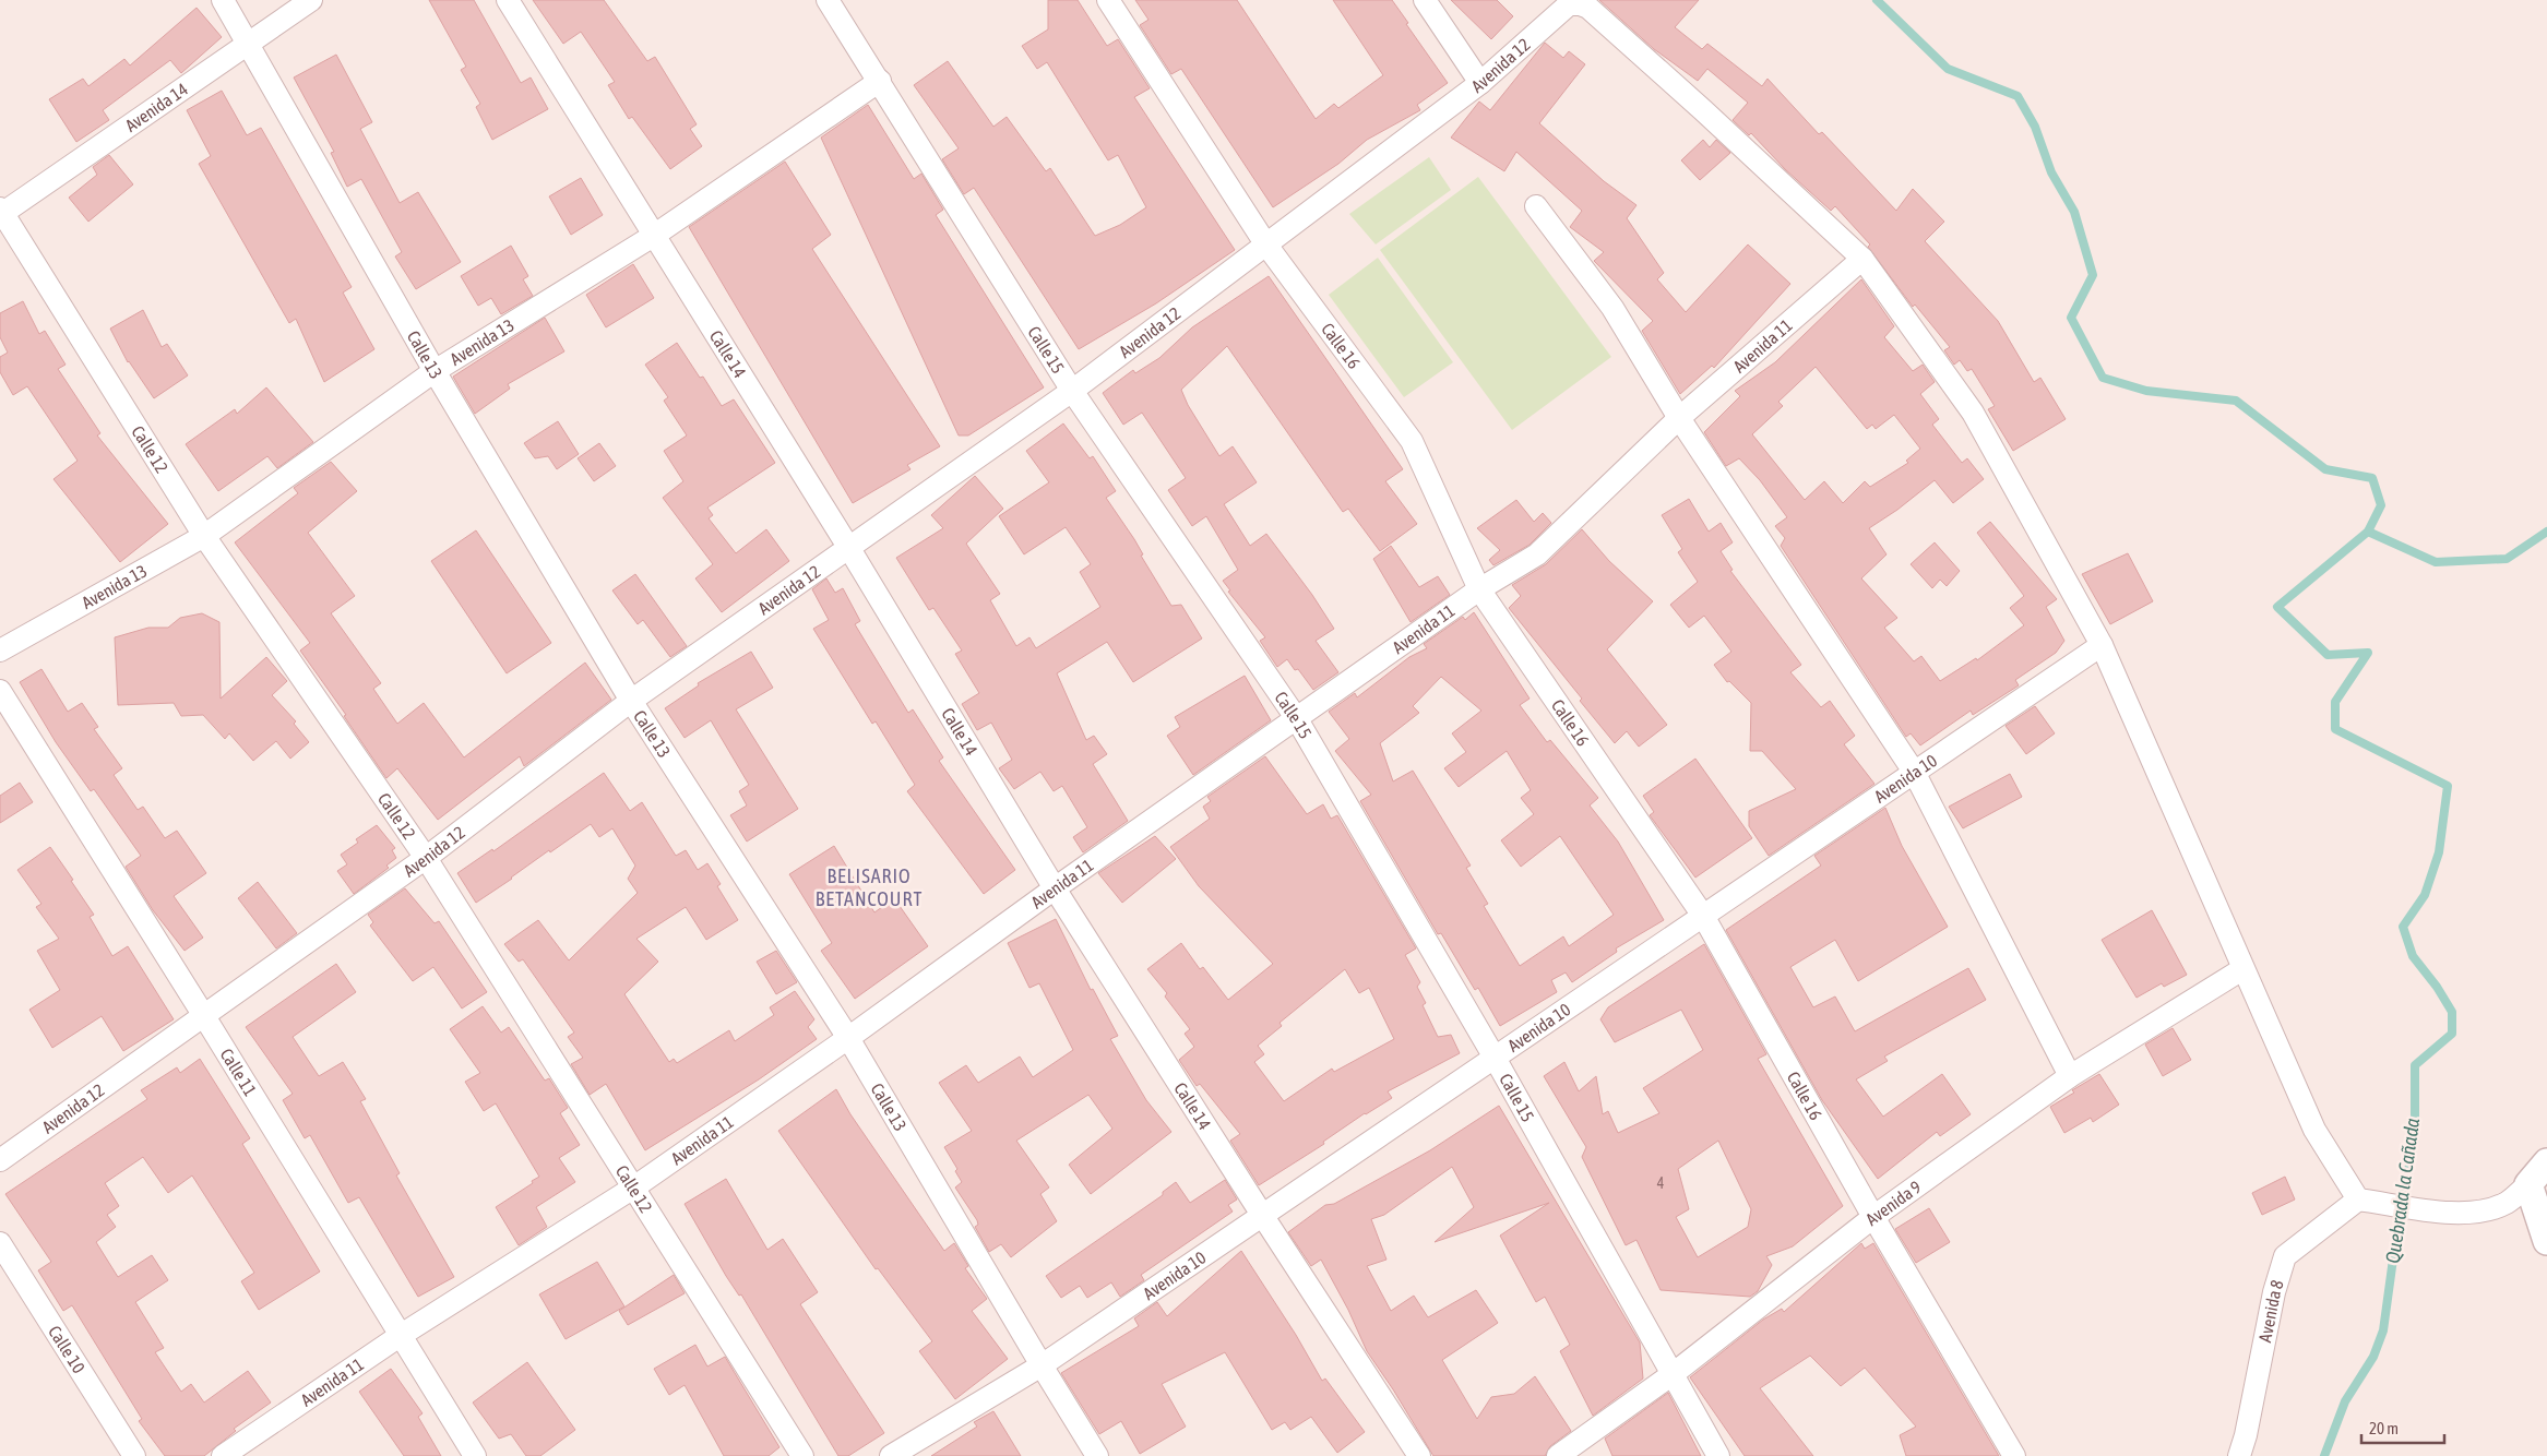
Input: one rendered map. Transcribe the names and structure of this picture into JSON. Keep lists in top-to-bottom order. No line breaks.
{"streets":{"street":["Avenida 12","Avenida 14","Avenida 13","Calle 16","Avenida 11","Calle 15","Calle 13","Calle 14","Calle 12","Avenida 10","Calle 11","Avenida 9","Avenida 8","Calle 10"]},"crossings":[["Avenida 12","Calle 16"],["Avenida 12","Avenida 11"],["Avenida 12","Calle 15"],["Avenida 12","Calle 13"],["Avenida 12","Calle 14"],["Avenida 12","Calle 12"],["Avenida 12","Calle 11"],["Avenida 14","Calle 13"],["Avenida 14","Calle 12"],["Avenida 13","Calle 15"],["Avenida 13","Calle 13"],["Avenida 13","Calle 14"],["Avenida 13","Calle 12"],["Calle 16","Avenida 11"],["Calle 16","Avenida 10"],["Calle 16","Avenida 9"],["Avenida 11","Calle 15"],["Avenida 11","Calle 13"],["Avenida 11","Calle 14"],["Avenida 11","Calle 12"],["Avenida 11","Calle 11"],["Calle 15","Avenida 10"],["Calle 15","Avenida 9"],["Calle 13","Avenida 10"],["Calle 14","Avenida 10"]],"districts":["BELISARIO BETANCOURT"],"water":["Quebrada la Cañada"],"house_numbers":["4"],"scale_bar":"20 m"}
